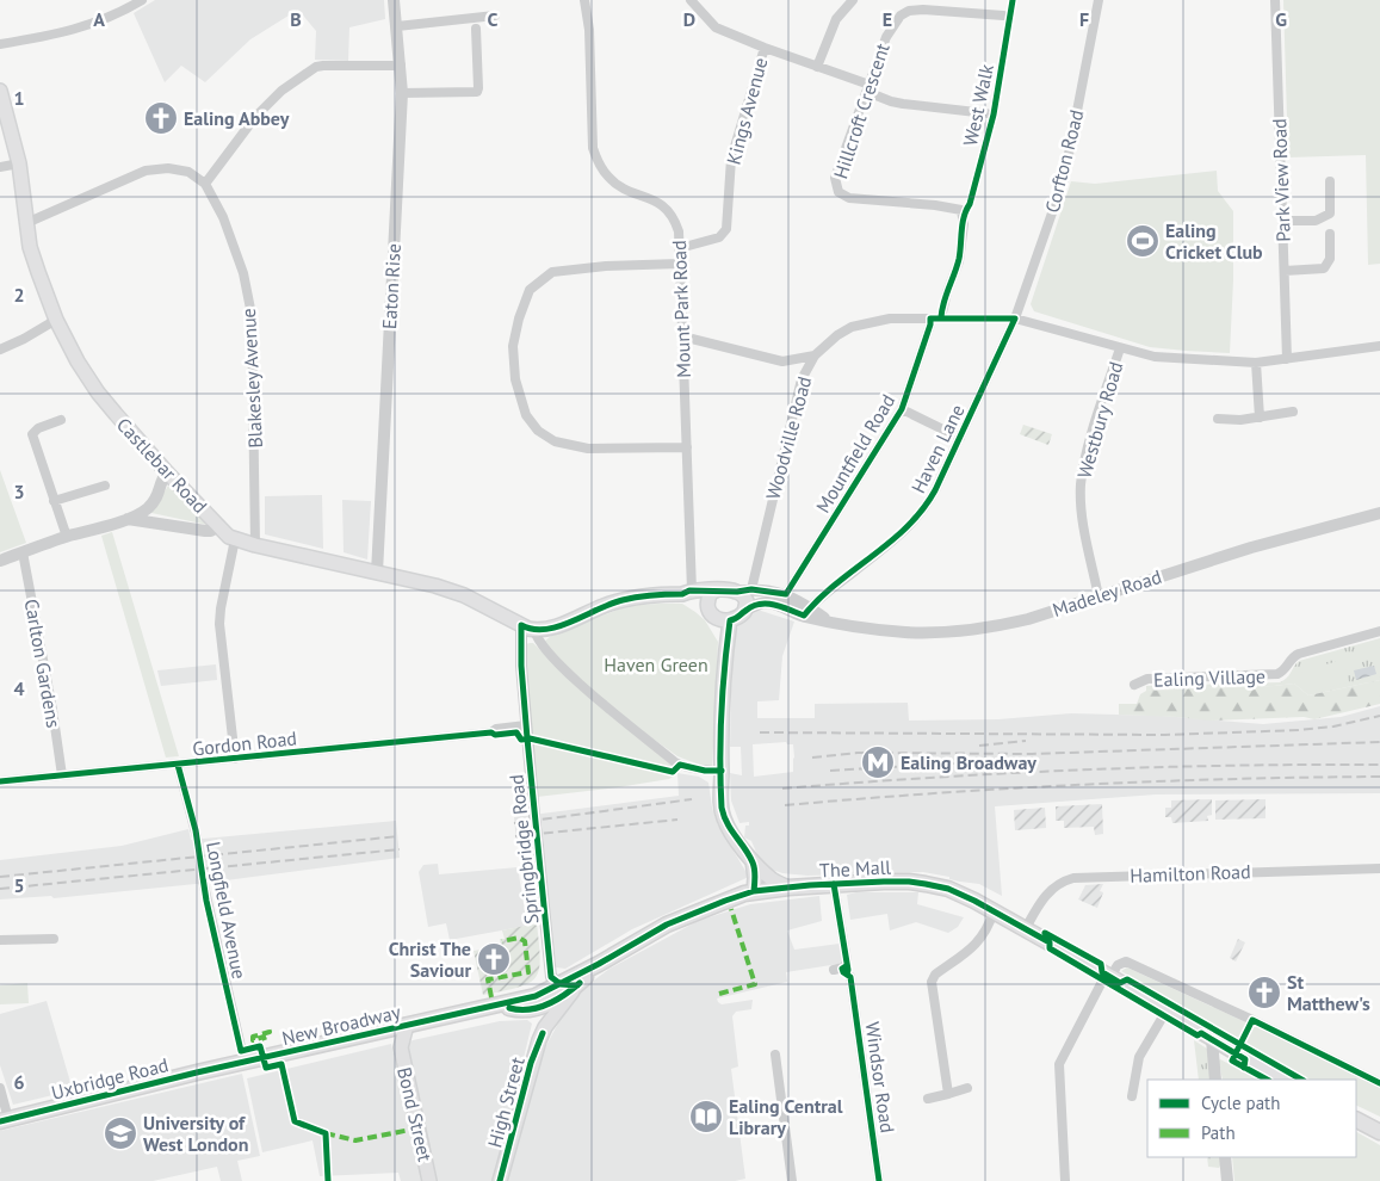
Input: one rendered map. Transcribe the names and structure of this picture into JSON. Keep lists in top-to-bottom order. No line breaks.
{"streets":{"main road":["Castlebar Road","The Mall","New Broadway","Uxbridge Road","High Street","Bond Street"],"street":["Kings Avenue","Hillcroft Crescent","Corfton Road","Park View Road","Eaton Rise","Mount Park Road","Blakesley Avenue","Westbury Road","Woodville Road","Haven Lane","Mountfield Road","Madeley Road","Carlton Gardens","Ealing Village","Gordon Road","Springbridge Road","Hamilton Road","Longfield Avenue","Windsor Road"],"cycle path":["West Walk"]},"crossings":[["Kings Avenue","Mount Park Road"],["Hillcroft Crescent","Woodville Road"],["Corfton Road","Woodville Road"],["Corfton Road","Haven Lane"],["Park View Road","Woodville Road"],["Eaton Rise","Castlebar Road"],["Blakesley Avenue","Castlebar Road"],["Westbury Road","Woodville Road"],["Westbury Road","Madeley Road"],["Woodville Road","Haven Lane"],["Woodville Road","Mountfield Road"],["Woodville Road","Madeley Road"],["Haven Lane","Madeley Road"],["Mountfield Road","Madeley Road"],["Carlton Gardens","Gordon Road"],["Gordon Road","Springbridge Road"],["Gordon Road","Longfield Avenue"],["Springbridge Road","New Broadway"],["The Mall","New Broadway"],["Longfield Avenue","New Broadway"],["New Broadway","Uxbridge Road"],["New Broadway","High Street"],["New Broadway","Bond Street"]],"parks":["Haven Green"],"places":{"church":["Ealing Abbey","Christ The Saviour","St Matthew's"],"sports":["Ealing Cricket Club"],"metro station":["Ealing Broadway"],"library":["Ealing Central Library"],"school or university":["University of West London"]},"legend":["Cycle path","Path"],"grid":{"columns":["A","B","C","D","E","F","G"],"rows":["1","2","3","4","5","6"]}}
